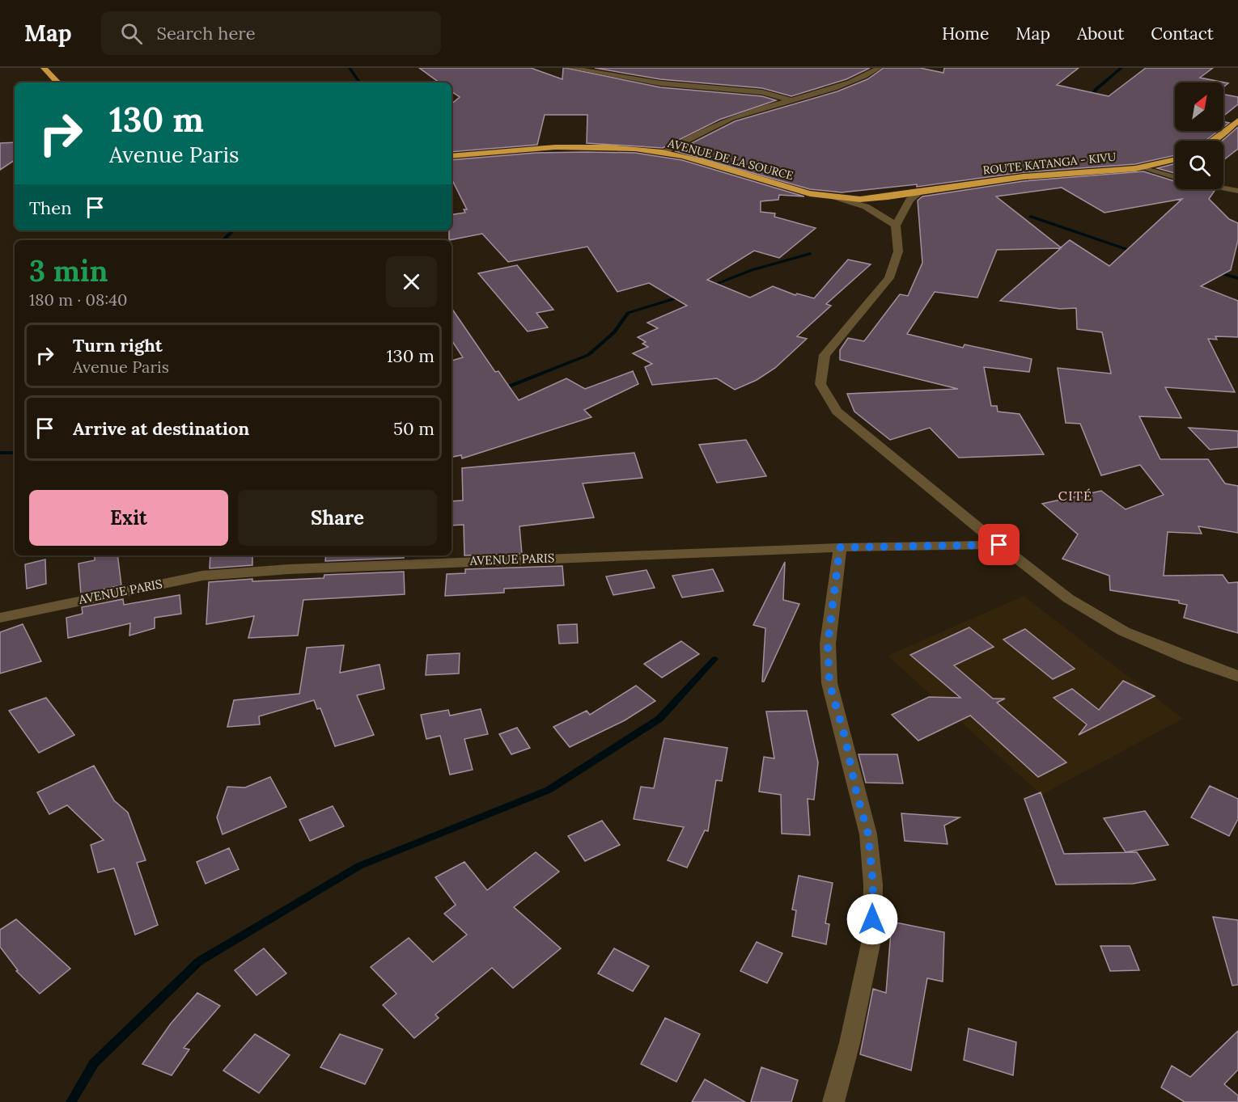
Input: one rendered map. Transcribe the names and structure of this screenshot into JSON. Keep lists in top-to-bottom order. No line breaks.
{"streets":{"highway":["AVENUE DE LA SOURCE","ROUTE KATANGA - KIVU"],"street":["AVENUE PARIS"]},"crossings":[["AVENUE DE LA SOURCE","ROUTE KATANGA - KIVU"]],"districts":["CITÉ"],"north":"top right","page":{"header":"Map","search":"Search here","nav":["Home","Map","About","Contact"],"turn":["130 m","Avenue Paris"],"then":"Then","heading":["3 min","180 m · 08:40"],"list":[{"name":"Turn right","note":"Avenue Paris","value":"130 m"},{"name":"Arrive at destination","value":"50 m"}],"buttons":["Exit","Share"]}}
